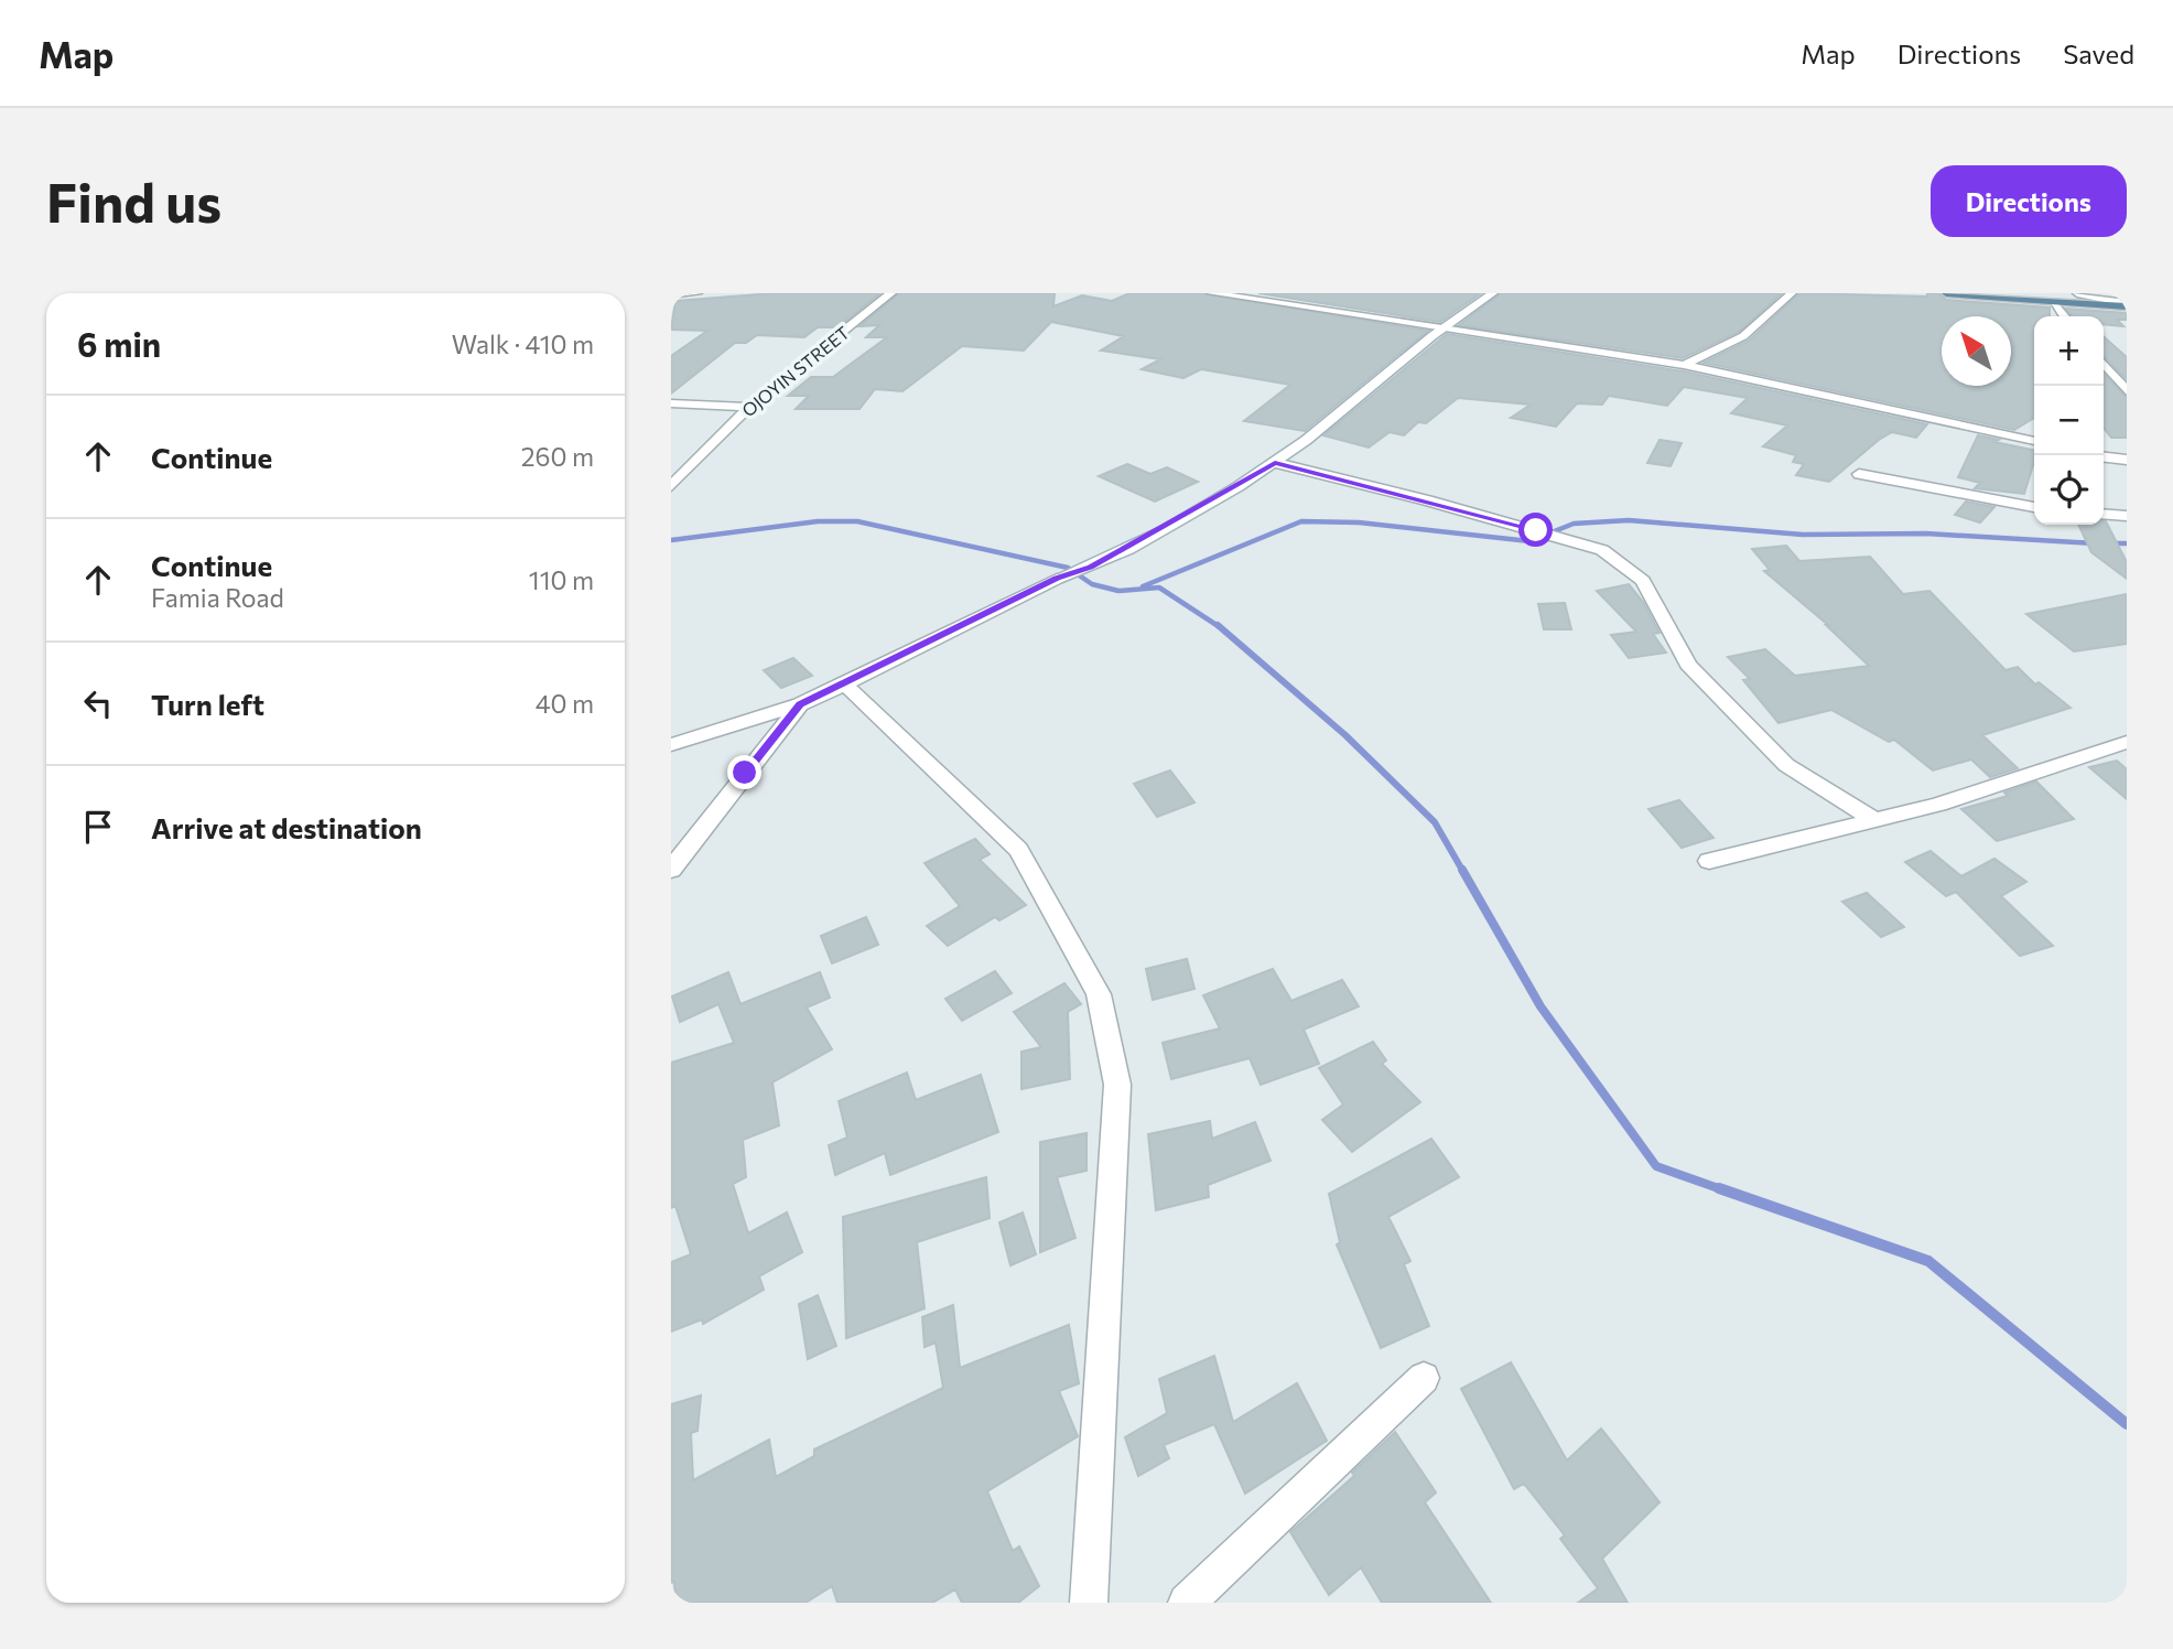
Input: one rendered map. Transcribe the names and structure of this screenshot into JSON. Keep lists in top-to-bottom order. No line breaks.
{"streets":{"street":["OJOYIN STREET"]},"north":"top left","page":{"header":"Map","nav":["Map","Directions","Saved"],"buttons":"Directions","title":"Find us","heading":["6 min","Walk · 410 m"],"map_buttons":["+","−"],"list":[["Continue","260 m"],["Continue","Famia Road","110 m"],["Turn left","40 m"],"Arrive at destination"]}}
